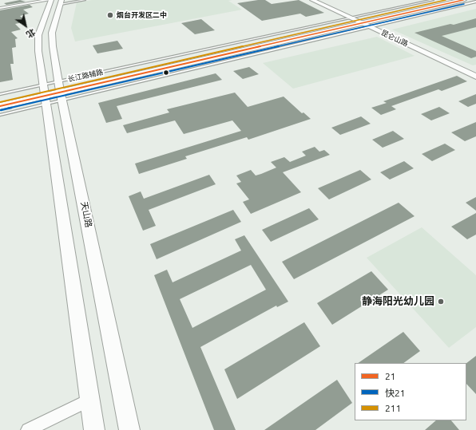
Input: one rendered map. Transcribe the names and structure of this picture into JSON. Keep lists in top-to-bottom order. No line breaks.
{"streets":{"street":["昆仑山路","天山路"],"lane":["长江路辅路"]},"crossings":[["昆仑山路","长江路辅路"],["长江路辅路","天山路"]],"places":["烟台开发区二中","静海阳光幼儿园"],"lines":["transit line 21","transit line 211","transit line 快21"],"legend":["21","快21","211"],"north":"bottom right"}
